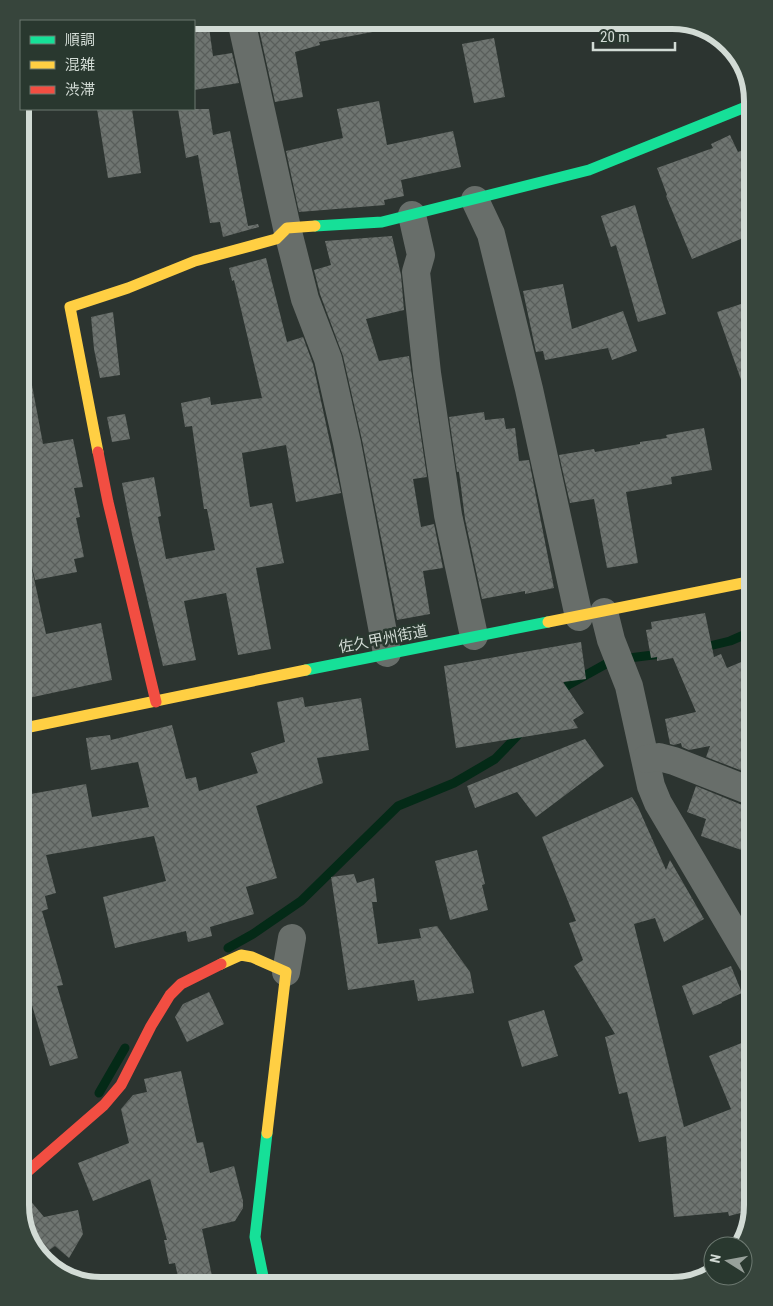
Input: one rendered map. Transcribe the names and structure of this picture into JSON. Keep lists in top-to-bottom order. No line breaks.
{"streets":{"street":["佐久甲州街道"]},"legend":["順調","混雑","渋滞"],"scale_bar":"20 m","north":"left"}
